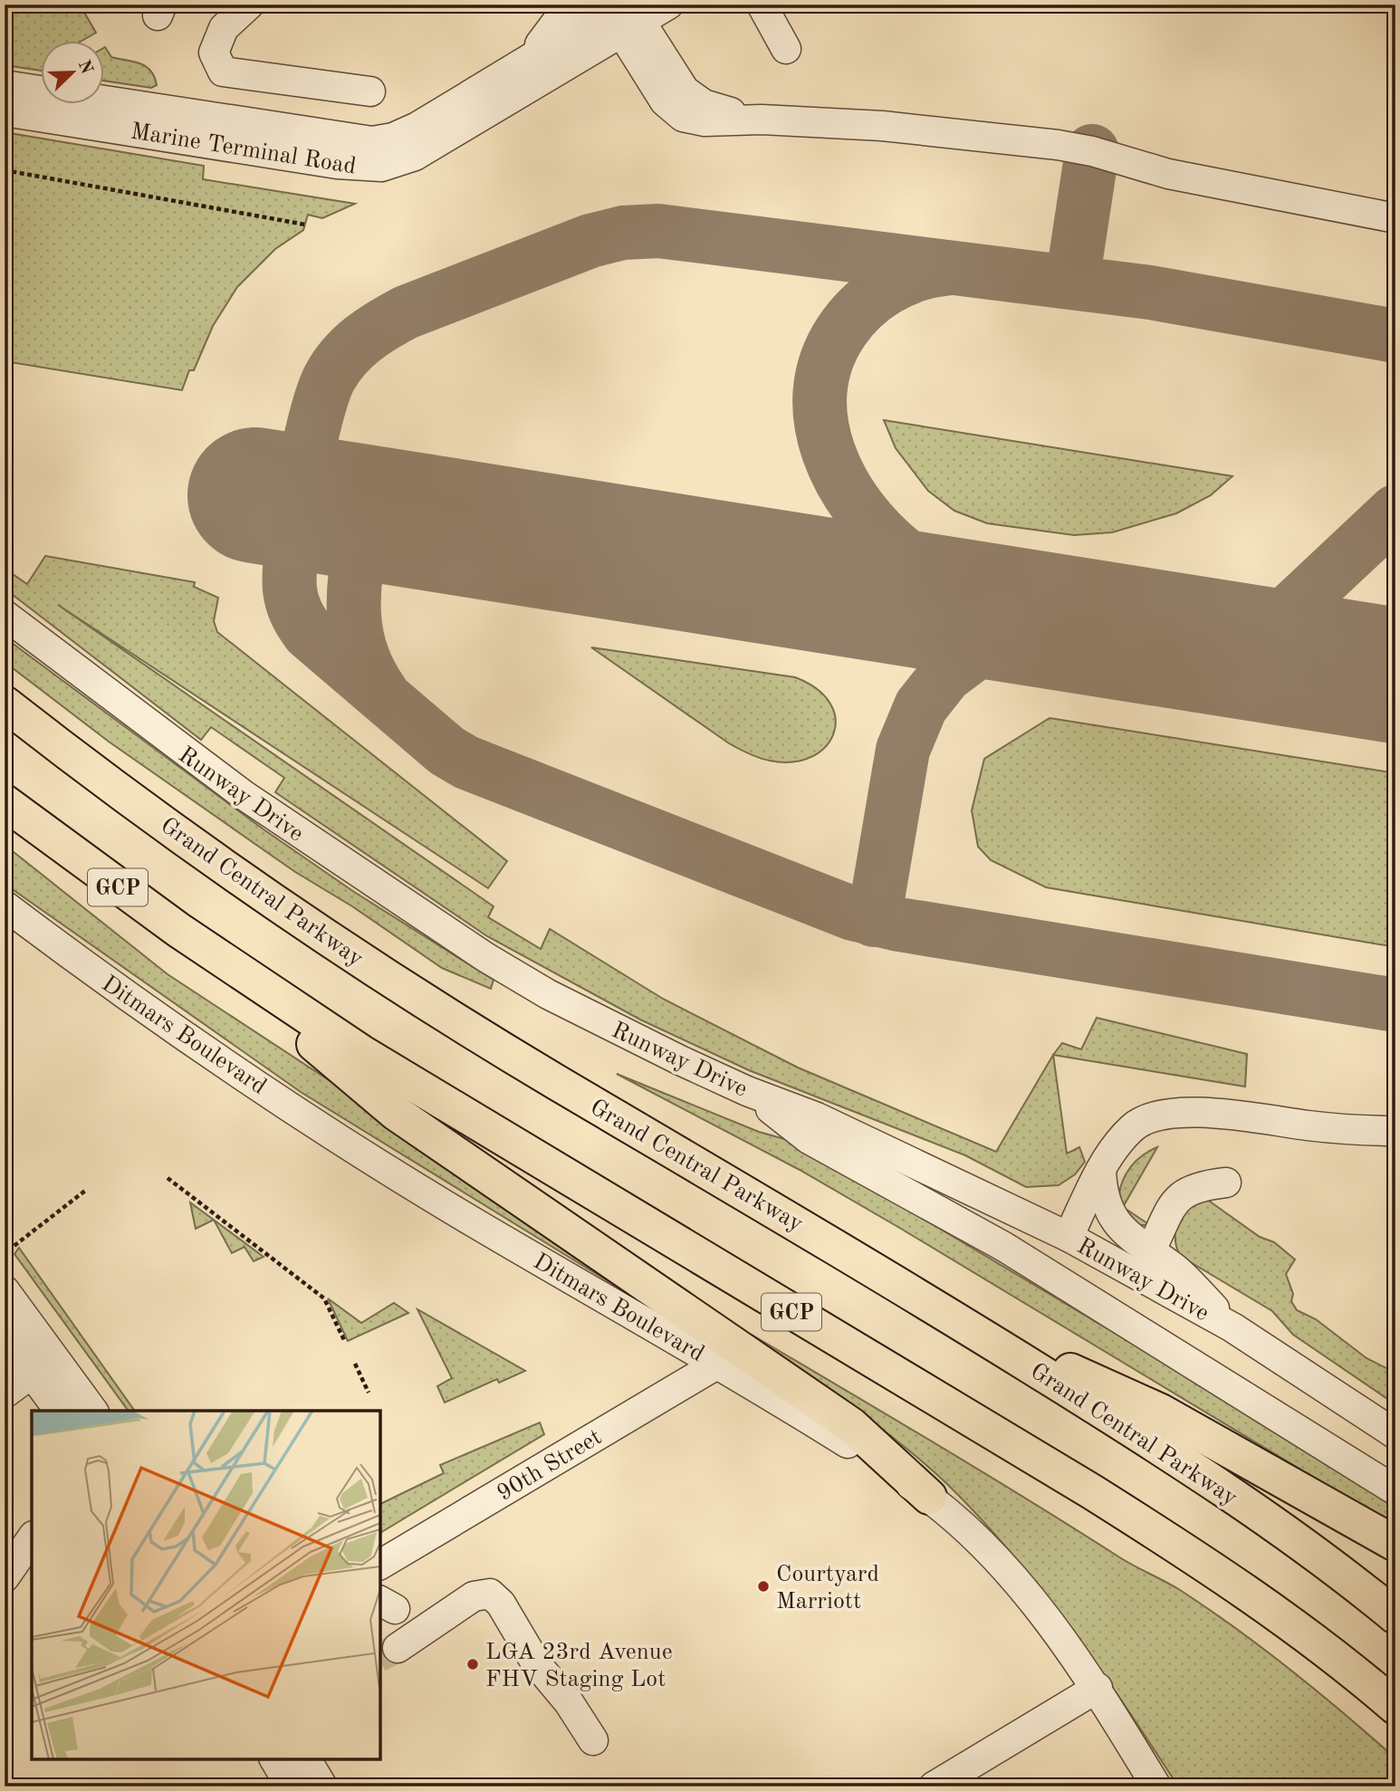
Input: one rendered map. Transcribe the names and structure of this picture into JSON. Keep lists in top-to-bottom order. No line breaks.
{"streets":{"highway":["GCP","Grand Central Parkway"],"street":["Marine Terminal Road","Runway Drive","Ditmars Boulevard","90th Street"]},"crossings":[["Ditmars Boulevard","90th Street"]],"places":["Courtyard Marriott","LGA 23rd Avenue FHV Staging Lot"],"north":"top right"}
